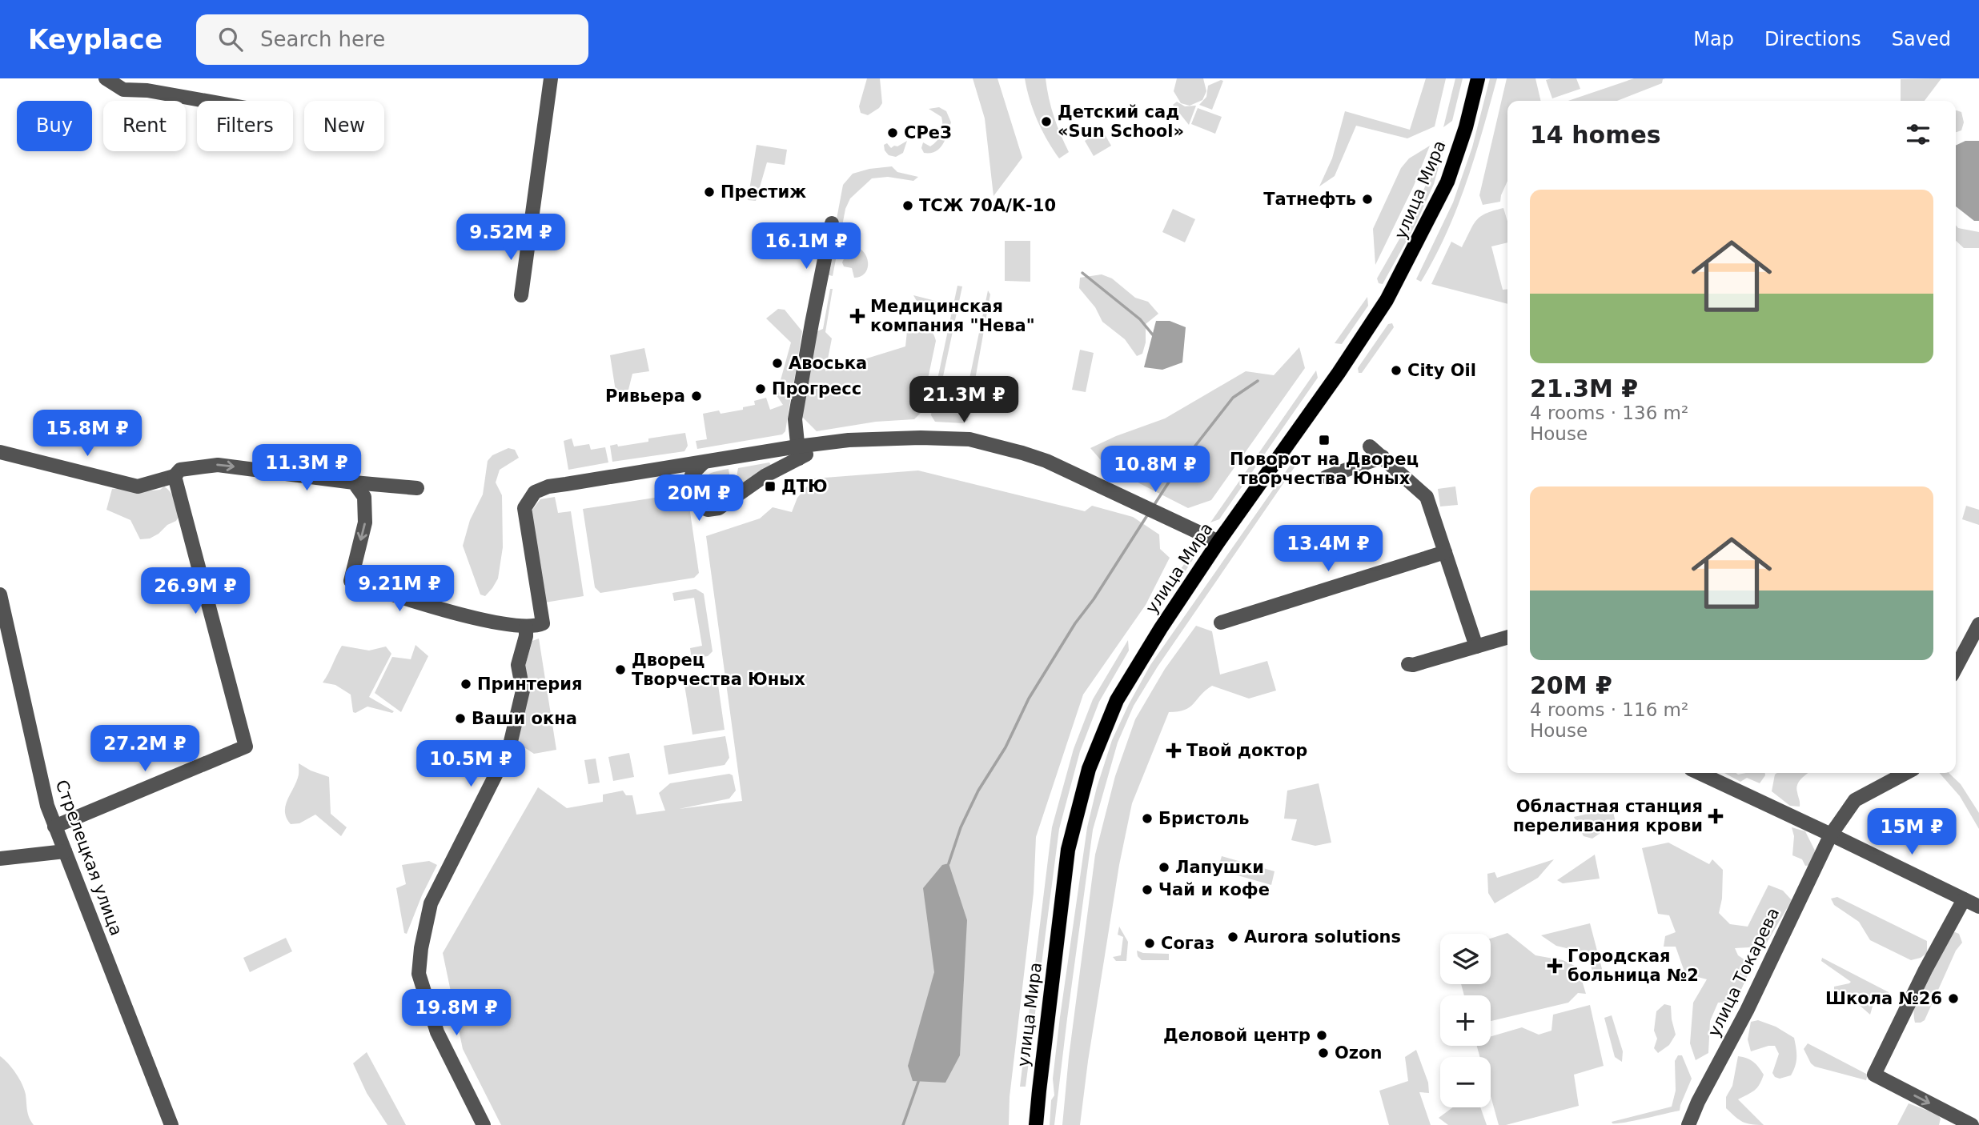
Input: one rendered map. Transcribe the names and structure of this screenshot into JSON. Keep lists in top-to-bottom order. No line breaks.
{"streets":{"main road":["улица Мира"],"street":["Стрелецкая улица","улица Токарева"]},"places":{"other":["Детский сад «Sun School»","СРеЗ","Престиж","Татнефть","ТСЖ 70А/К-10","Авоська","City Oil","Прогресс","Ривьера","Дворец Творчества Юных","Принтерия","Ваши окна","Бристоль","Лапушки","Чай и кофе","Aurora solutions","Согаз","Школа №26","Деловой центр","Ozon"],"health":["Медицинская компания \"Нева\"","Твой доктор","Областная станция переливания крови","Городская больница №2"],"transit":["Поворот на Дворец творчества Юных","ДТЮ"]},"page":{"header":"Keyplace","search":"Search here","nav":["Map","Directions","Saved"],"chip":["Buy","Rent","Filters","New"],"heading":"14 homes","list":[{"name":"21.3M ₽","note":"4 rooms · 136 m² · House"},{"name":"20M ₽","note":"4 rooms · 116 m² · House"}],"price":["9.52M ₽","16.1M ₽","21.3M ₽","15.8M ₽","11.3M ₽","10.8M ₽","20M ₽","13.4M ₽","9.21M ₽","26.9M ₽","27.2M ₽","10.5M ₽","15M ₽","19.8M ₽"],"map_buttons":["+","−"]}}
